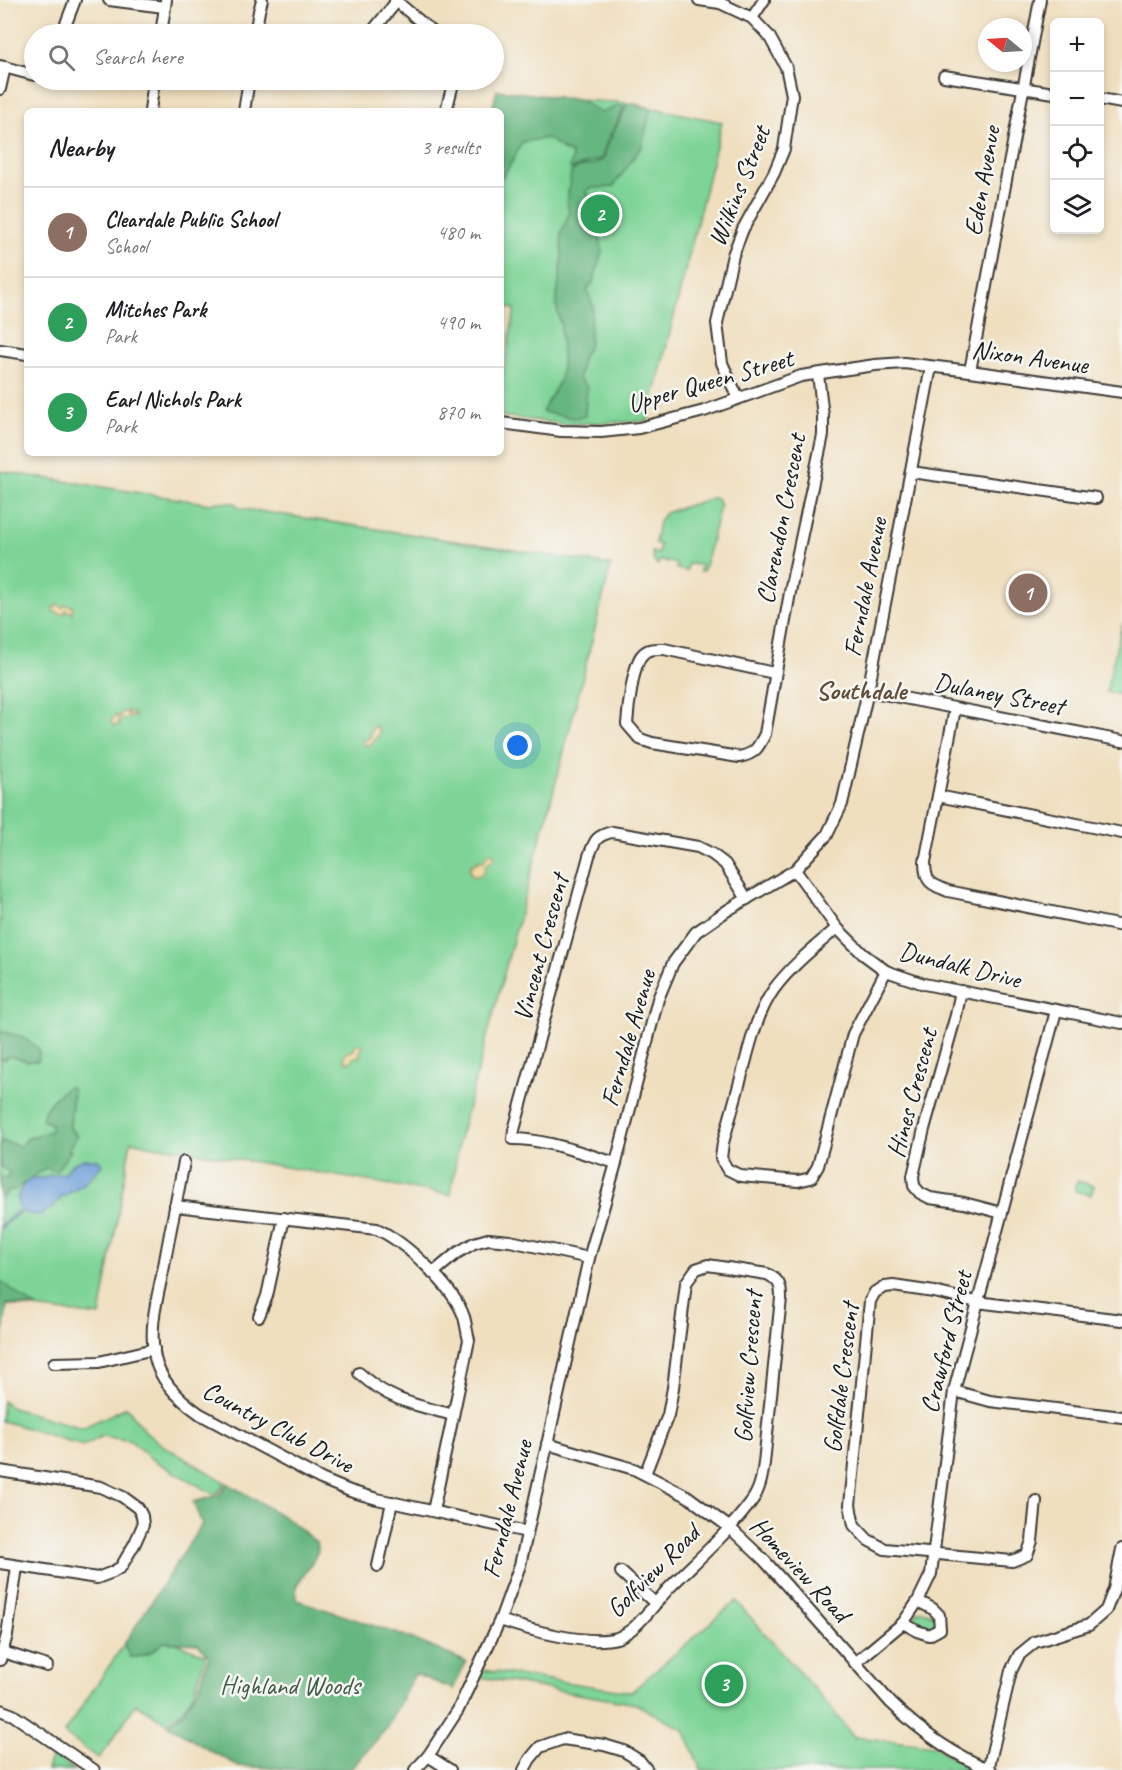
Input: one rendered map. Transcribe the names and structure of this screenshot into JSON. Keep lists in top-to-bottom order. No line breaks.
{"streets":{"street":["Eden Avenue","Wilkins Street","Nixon Avenue","Upper Queen Street","Clarendon Crescent","Ferndale Avenue","Dulaney Street","Vincent Crescent","Dundalk Drive","Hines Crescent","Crawford Street","Golfview Crescent","Golfdale Crescent","Country Club Drive","Homeview Road","Golfview Road"]},"crossings":[["Eden Avenue","Nixon Avenue"],["Wilkins Street","Upper Queen Street"],["Nixon Avenue","Upper Queen Street"],["Nixon Avenue","Ferndale Avenue"],["Upper Queen Street","Clarendon Crescent"],["Upper Queen Street","Ferndale Avenue"],["Ferndale Avenue","Dulaney Street"],["Ferndale Avenue","Vincent Crescent"],["Ferndale Avenue","Dundalk Drive"],["Ferndale Avenue","Country Club Drive"],["Ferndale Avenue","Homeview Road"],["Ferndale Avenue","Golfview Road"],["Dundalk Drive","Hines Crescent"],["Dundalk Drive","Crawford Street"],["Hines Crescent","Crawford Street"],["Crawford Street","Golfdale Crescent"],["Crawford Street","Homeview Road"],["Golfview Crescent","Homeview Road"],["Golfview Crescent","Golfview Road"],["Homeview Road","Golfview Road"]],"districts":["Southdale"],"parks":["Highland Woods"],"north":"left","page":{"map_buttons":["+","−"],"search":"Search here","heading":["Nearby","3 results"],"list":[{"mark":"1","name":"Cleardale Public School","note":"School","value":"480 m"},{"mark":"2","name":"Mitches Park","note":"Park","value":"490 m"},{"mark":"3","name":"Earl Nichols Park","note":"Park","value":"870 m"}],"pins":["2","1","3"]}}
